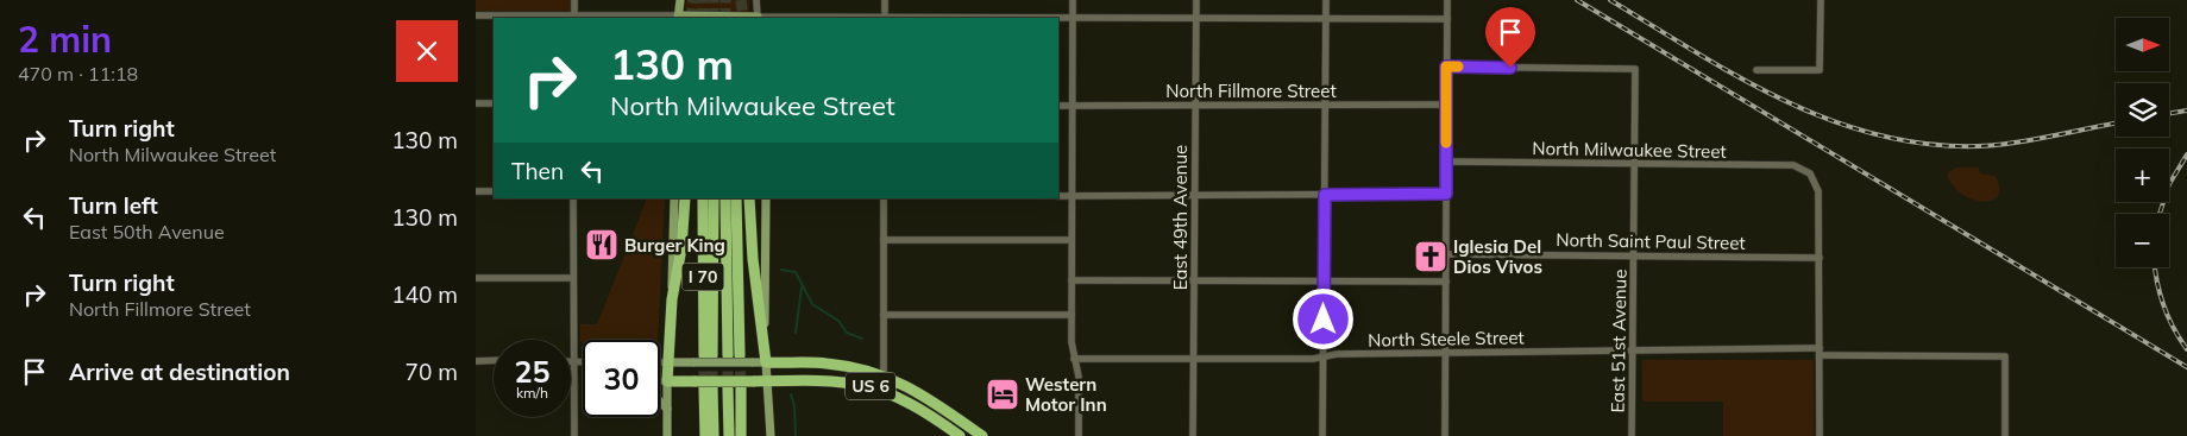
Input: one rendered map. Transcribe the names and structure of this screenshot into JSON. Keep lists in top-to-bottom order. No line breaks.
{"streets":{"highway":["I 70","US 6"],"street":["North Fillmore Street","North Milwaukee Street","East 49th Avenue","North Saint Paul Street","North Steele Street","East 51st Avenue"]},"crossings":[["North Fillmore Street","East 49th Avenue"],["North Milwaukee Street","North Saint Paul Street"],["North Milwaukee Street","East 51st Avenue"],["East 49th Avenue","North Steele Street"],["North Saint Paul Street","East 51st Avenue"],["North Steele Street","East 51st Avenue"]],"places":{"restaurant":["Burger King"],"church":["Iglesia Del Dios Vivos"],"hotel":["Western Motor Inn"]},"north":"right","page":{"heading":["2 min","470 m · 11:18"],"map_buttons":["+","−"],"turn":["130 m","North Milwaukee Street"],"list":[{"name":"Turn right","note":"North Milwaukee Street","value":"130 m"},{"name":"Turn left","note":"East 50th Avenue","value":"130 m"},{"name":"Turn right","note":"North Fillmore Street","value":"140 m"},{"name":"Arrive at destination","value":"70 m"}],"then":"Then","speed":"25 km/h","limit":"30"}}
